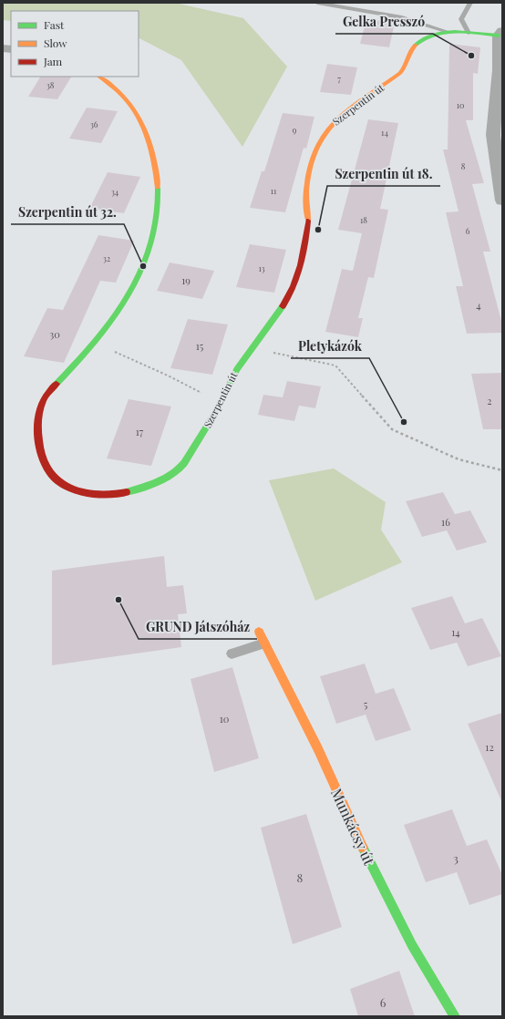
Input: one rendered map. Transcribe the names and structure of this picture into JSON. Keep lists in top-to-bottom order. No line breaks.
{"streets":{"street":["Szerpentin út","Munkácsy út"]},"places":["Gelka Presszó","Szerpentin út 18.","Szerpentin út 32.","Pletykázók","GRUND Játszóház"],"house_numbers":["7","38","10","36","9","14","8","11","34","18","6","32","13","19","4","30","15","2","17","16","14","5","10","12","3","8","6"],"legend":["Fast","Slow","Jam"]}
